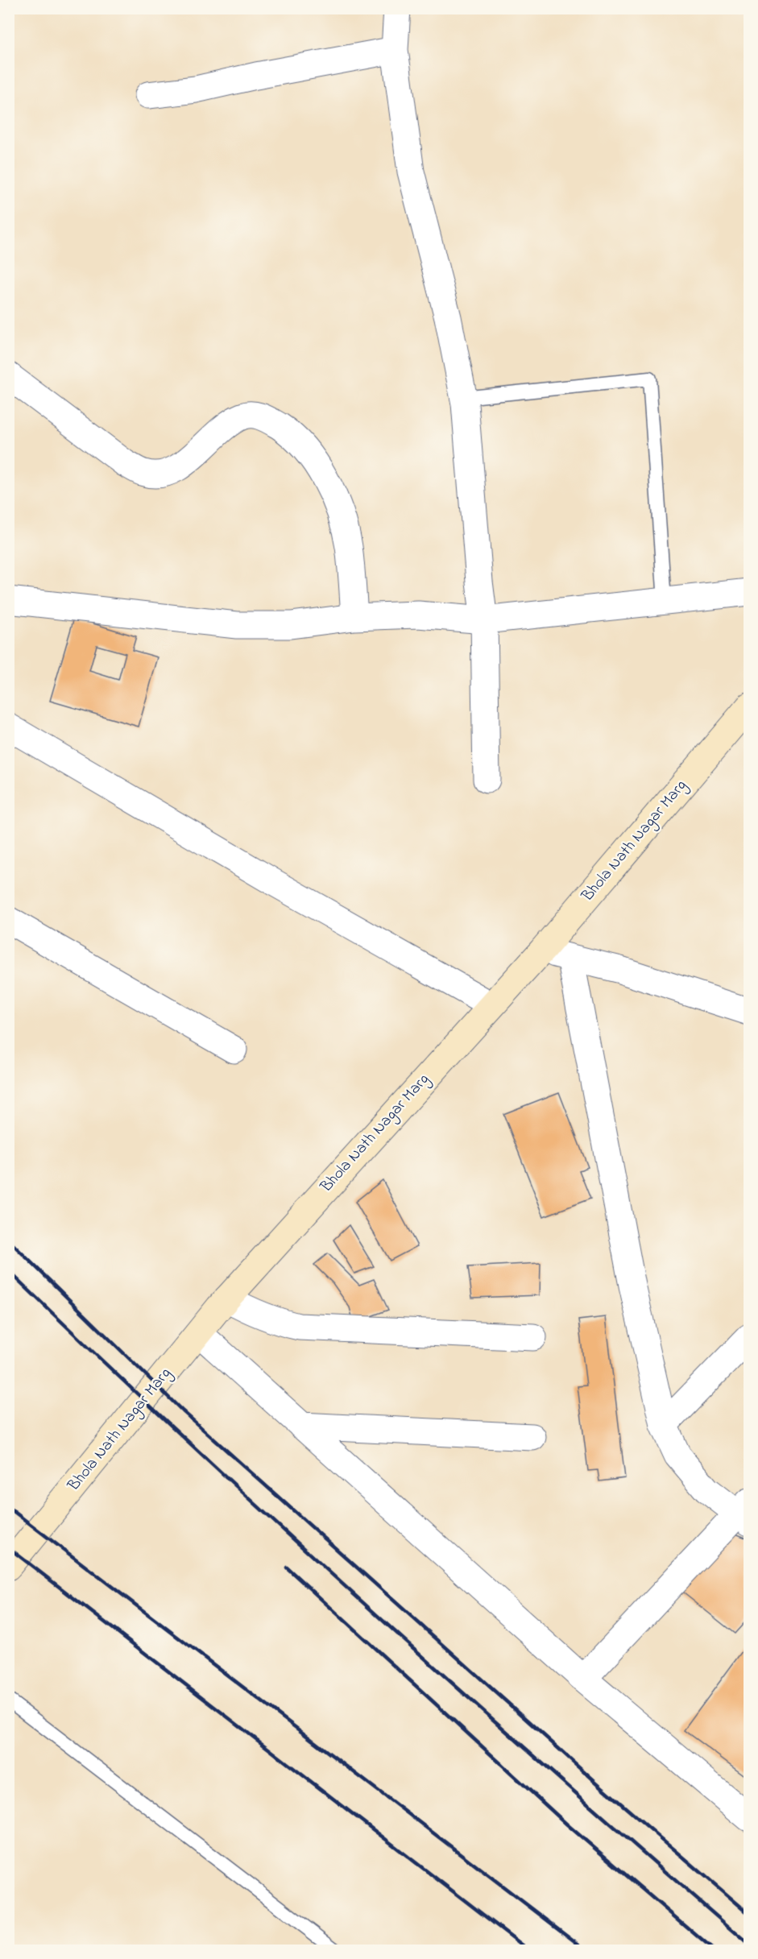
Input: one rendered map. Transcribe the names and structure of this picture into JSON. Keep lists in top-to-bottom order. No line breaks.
{"streets":{"street":["Bhola Nath Nagar Marg"]}}
